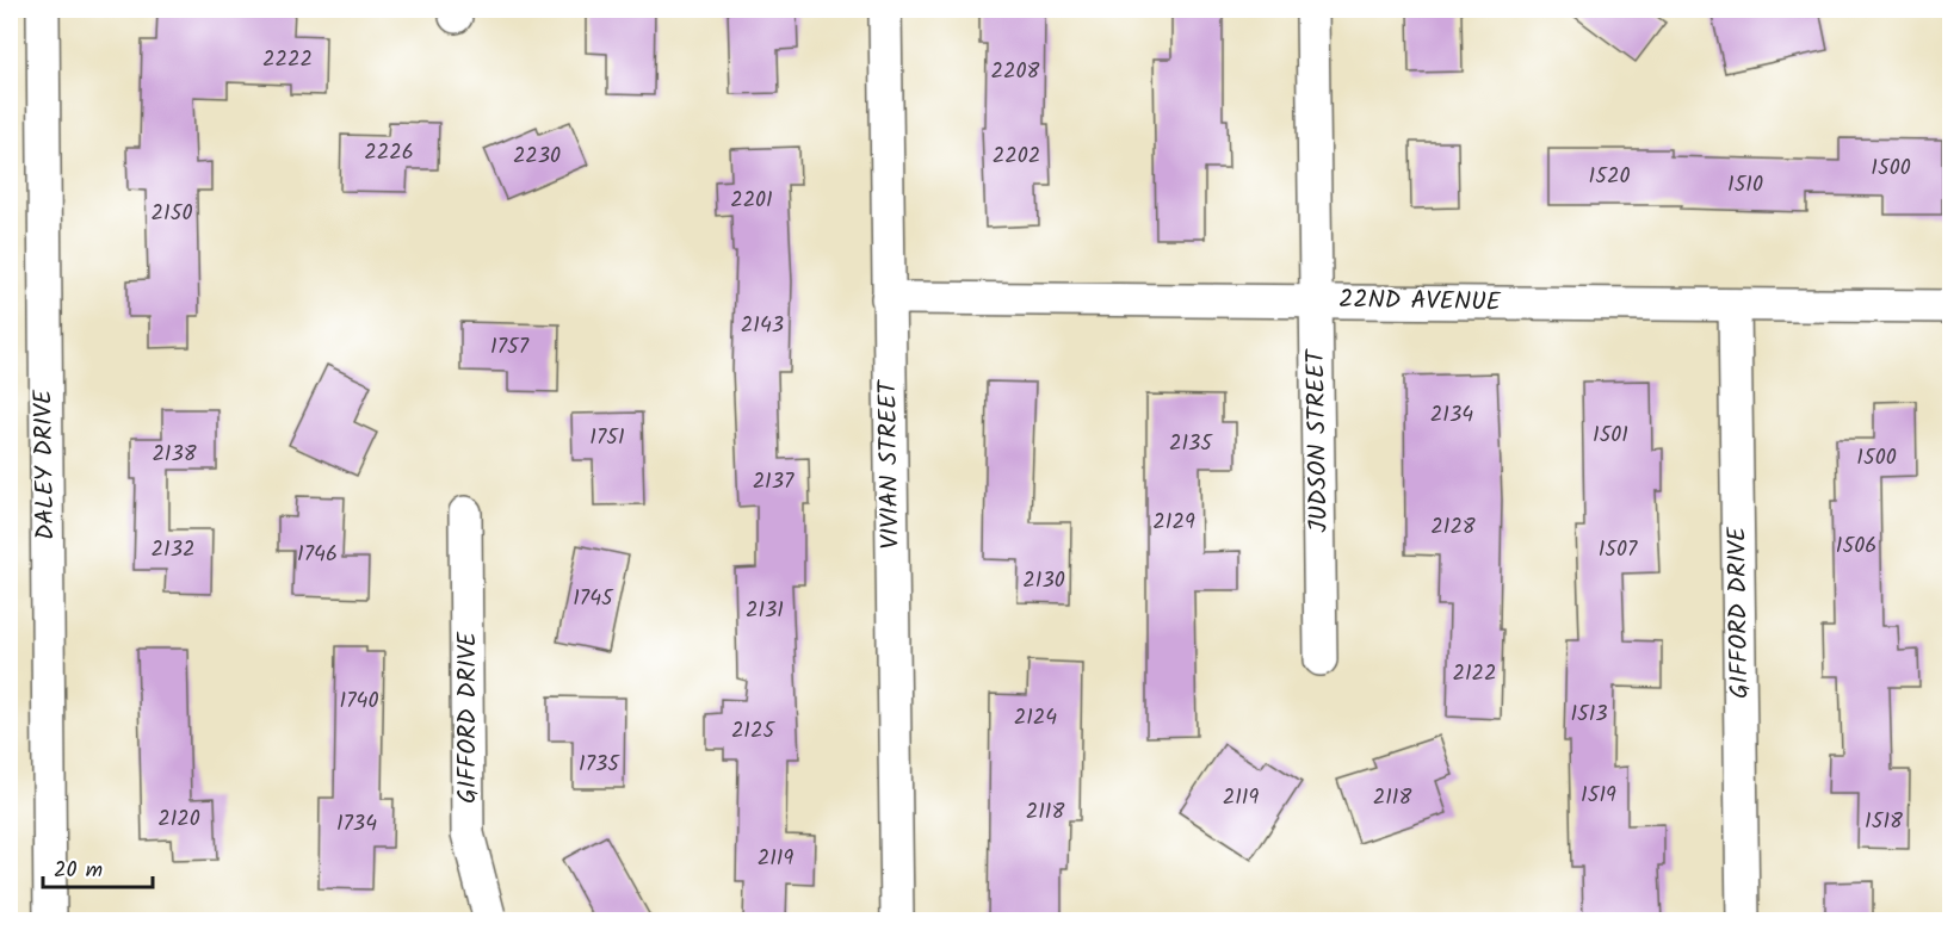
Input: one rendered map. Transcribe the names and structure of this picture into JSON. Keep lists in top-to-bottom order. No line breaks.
{"streets":{"street":["22ND AVENUE","JUDSON STREET","DALEY DRIVE","VIVIAN STREET","GIFFORD DRIVE"]},"crossings":[["22ND AVENUE","JUDSON STREET"],["22ND AVENUE","VIVIAN STREET"],["22ND AVENUE","GIFFORD DRIVE"]],"house_numbers":["2222","2208","2226","2230","2202","1500","1520","1510","2201","2150","2143","1757","2134","1501","1751","2135","2138","1500","2137","2129","2128","1506","2132","1507","1746","2130","1745","2131","2122","1740","1513","2124","2125","1735","1519","2119","2118","2118","2120","1518","1734","2119"],"scale_bar":"20 m"}
